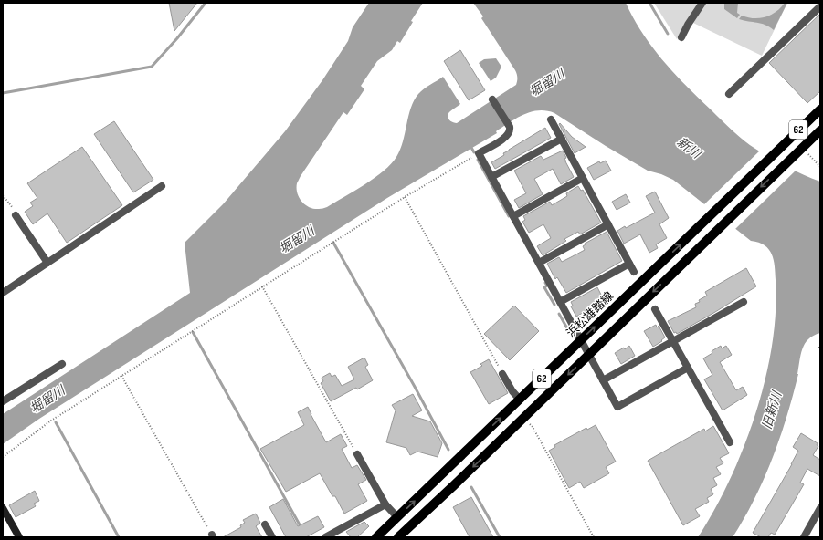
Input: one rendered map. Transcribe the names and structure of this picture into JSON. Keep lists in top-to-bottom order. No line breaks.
{"streets":{"main road":["62","浜松雄踏線"]},"water":["堀留川","新川","旧新川"]}
